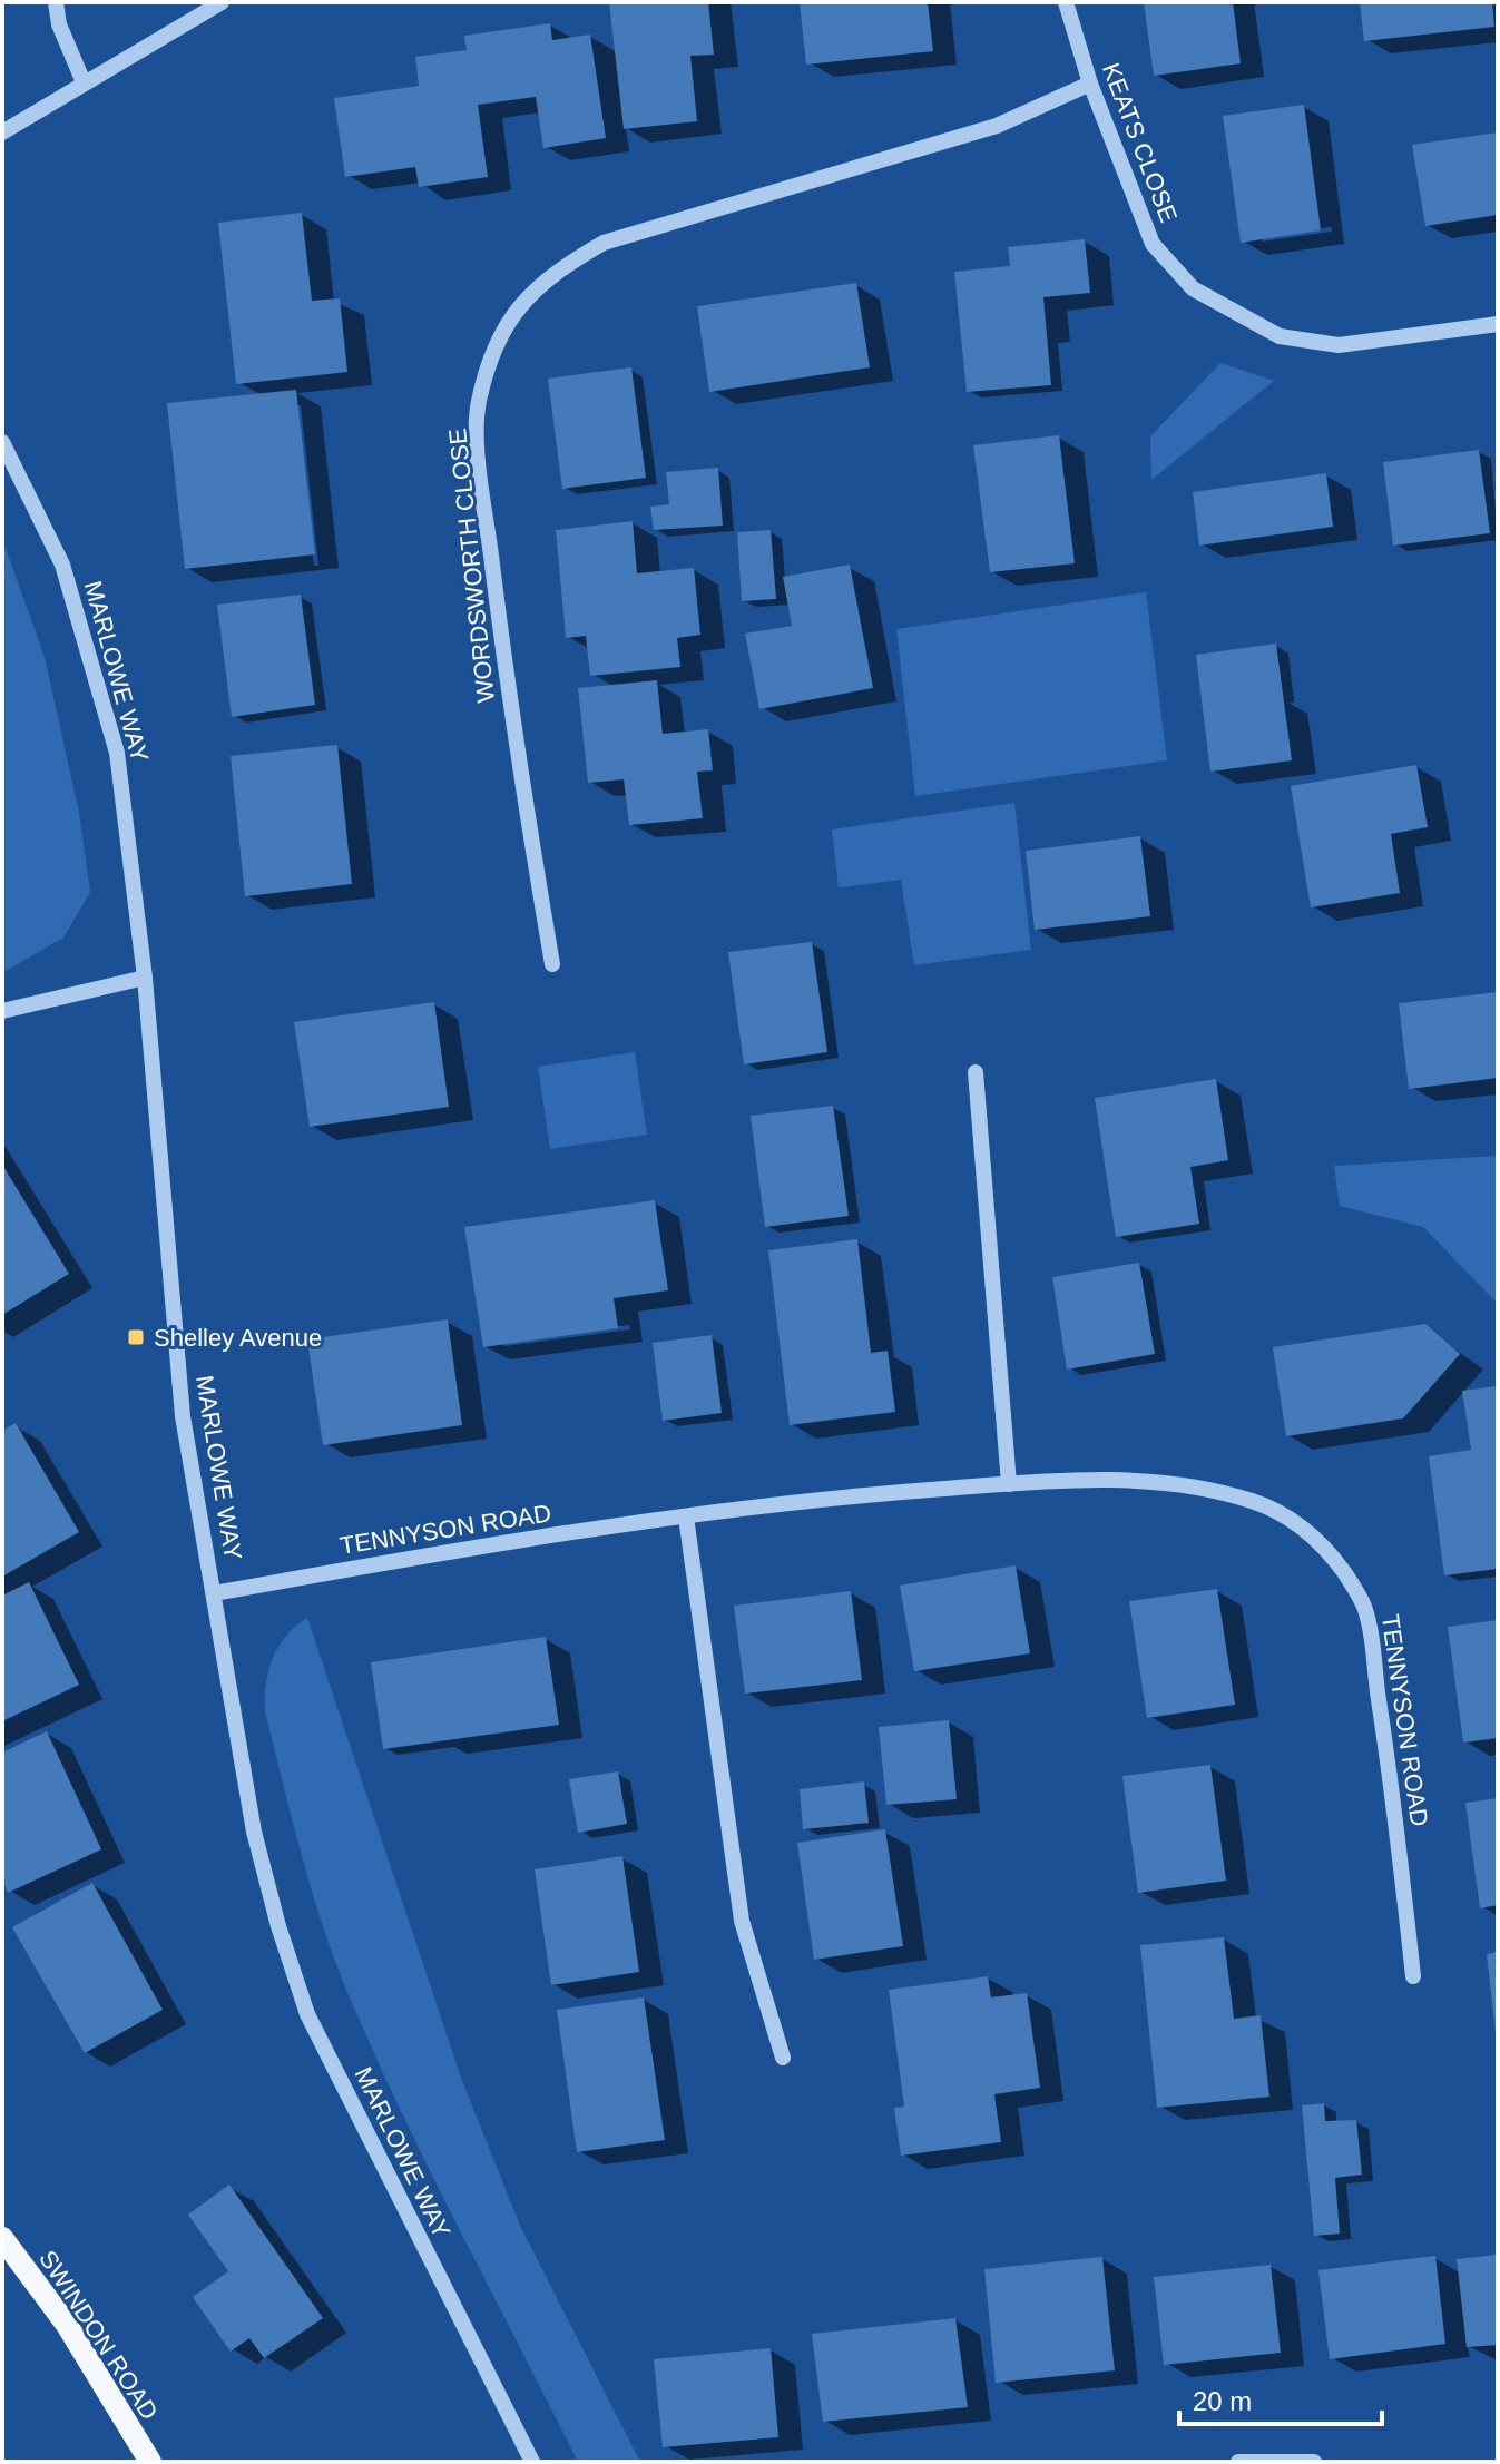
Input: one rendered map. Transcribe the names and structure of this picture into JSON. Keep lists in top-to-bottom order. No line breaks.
{"streets":{"main road":["SWINDON ROAD"],"street":["KEATS CLOSE","WORDSWORTH CLOSE","MARLOWE WAY","TENNYSON ROAD"]},"crossings":[["KEATS CLOSE","WORDSWORTH CLOSE"],["MARLOWE WAY","TENNYSON ROAD"]],"places":{"transit":["Shelley Avenue"]},"scale_bar":"20 m"}
